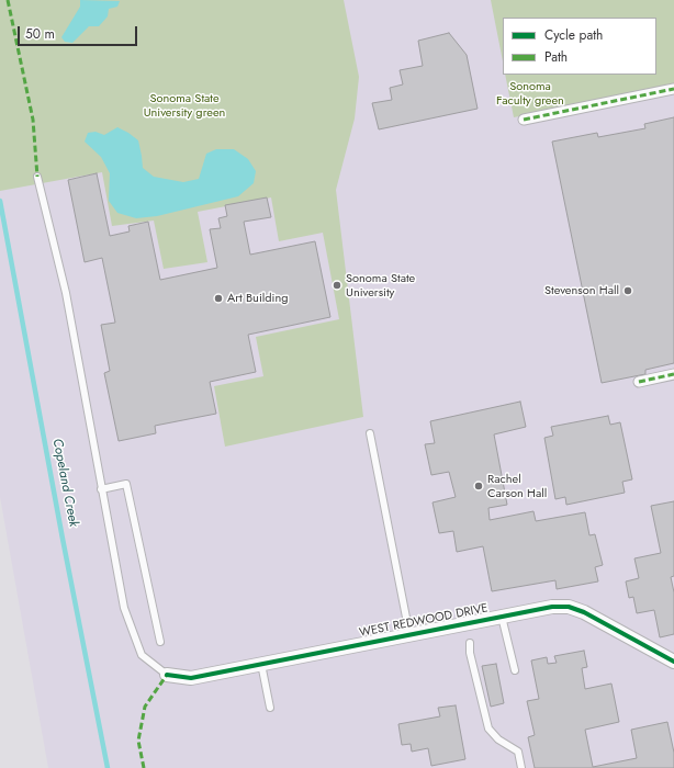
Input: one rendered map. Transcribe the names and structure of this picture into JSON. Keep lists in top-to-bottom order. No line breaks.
{"streets":{"street":["WEST REDWOOD DRIVE"]},"water":["Copeland Creek"],"parks":["Sonoma Faculty green","Sonoma State University green"],"places":["Sonoma State University","Stevenson Hall","Art Building","Rachel Carson Hall"],"legend":["Cycle path","Path"],"scale_bar":"50 m"}
